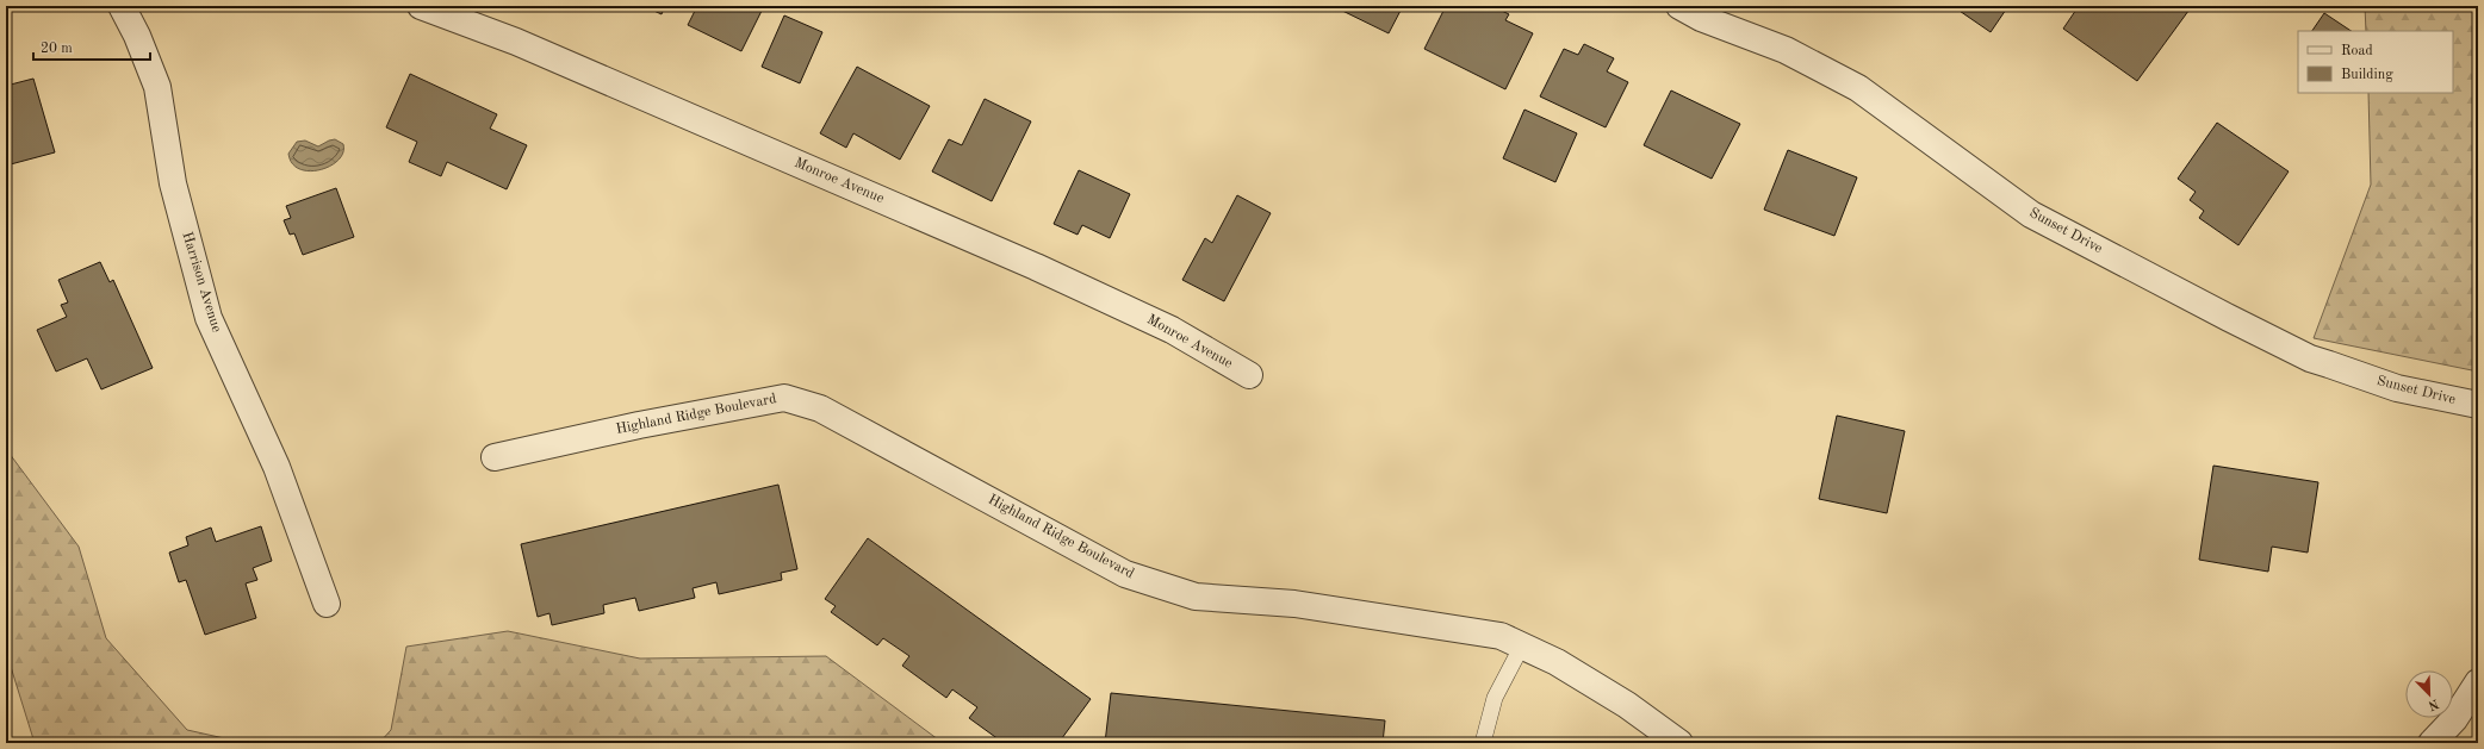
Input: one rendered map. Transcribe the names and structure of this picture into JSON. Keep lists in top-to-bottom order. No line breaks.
{"streets":{"street":["Monroe Avenue","Sunset Drive","Harrison Avenue","Highland Ridge Boulevard"]},"legend":["Road","Building"],"scale_bar":"20 m","north":"bottom right"}
